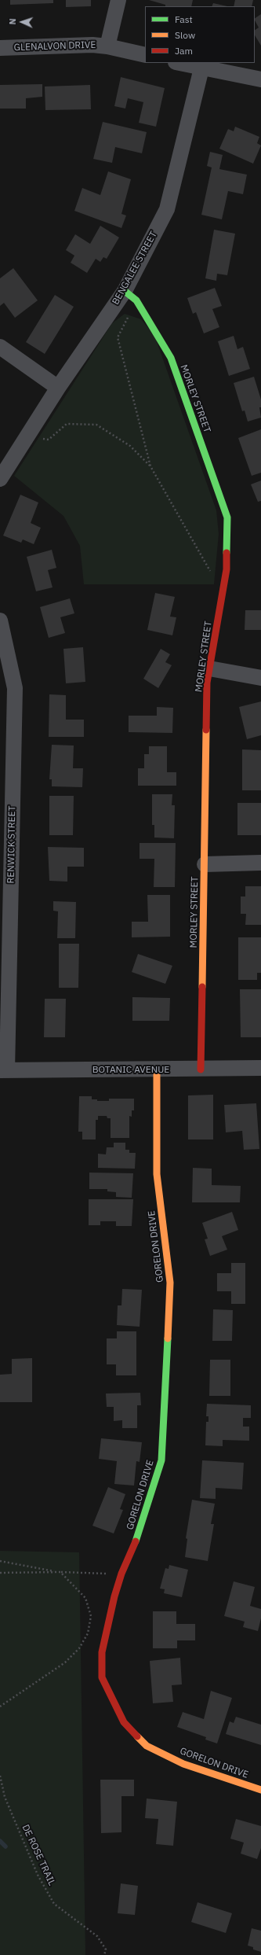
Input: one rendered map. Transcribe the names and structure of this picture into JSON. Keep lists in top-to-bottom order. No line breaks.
{"streets":{"street":["GLENALVON DRIVE","BENGALEE STREET","MORLEY STREET","RENWICK STREET","BOTANIC AVENUE","GORELON DRIVE"],"path":["DE ROSE TRAIL"]},"crossings":[["BENGALEE STREET","MORLEY STREET"],["MORLEY STREET","BOTANIC AVENUE"],["RENWICK STREET","BOTANIC AVENUE"],["BOTANIC AVENUE","GORELON DRIVE"]],"legend":["Fast","Slow","Jam"],"north":"left"}
